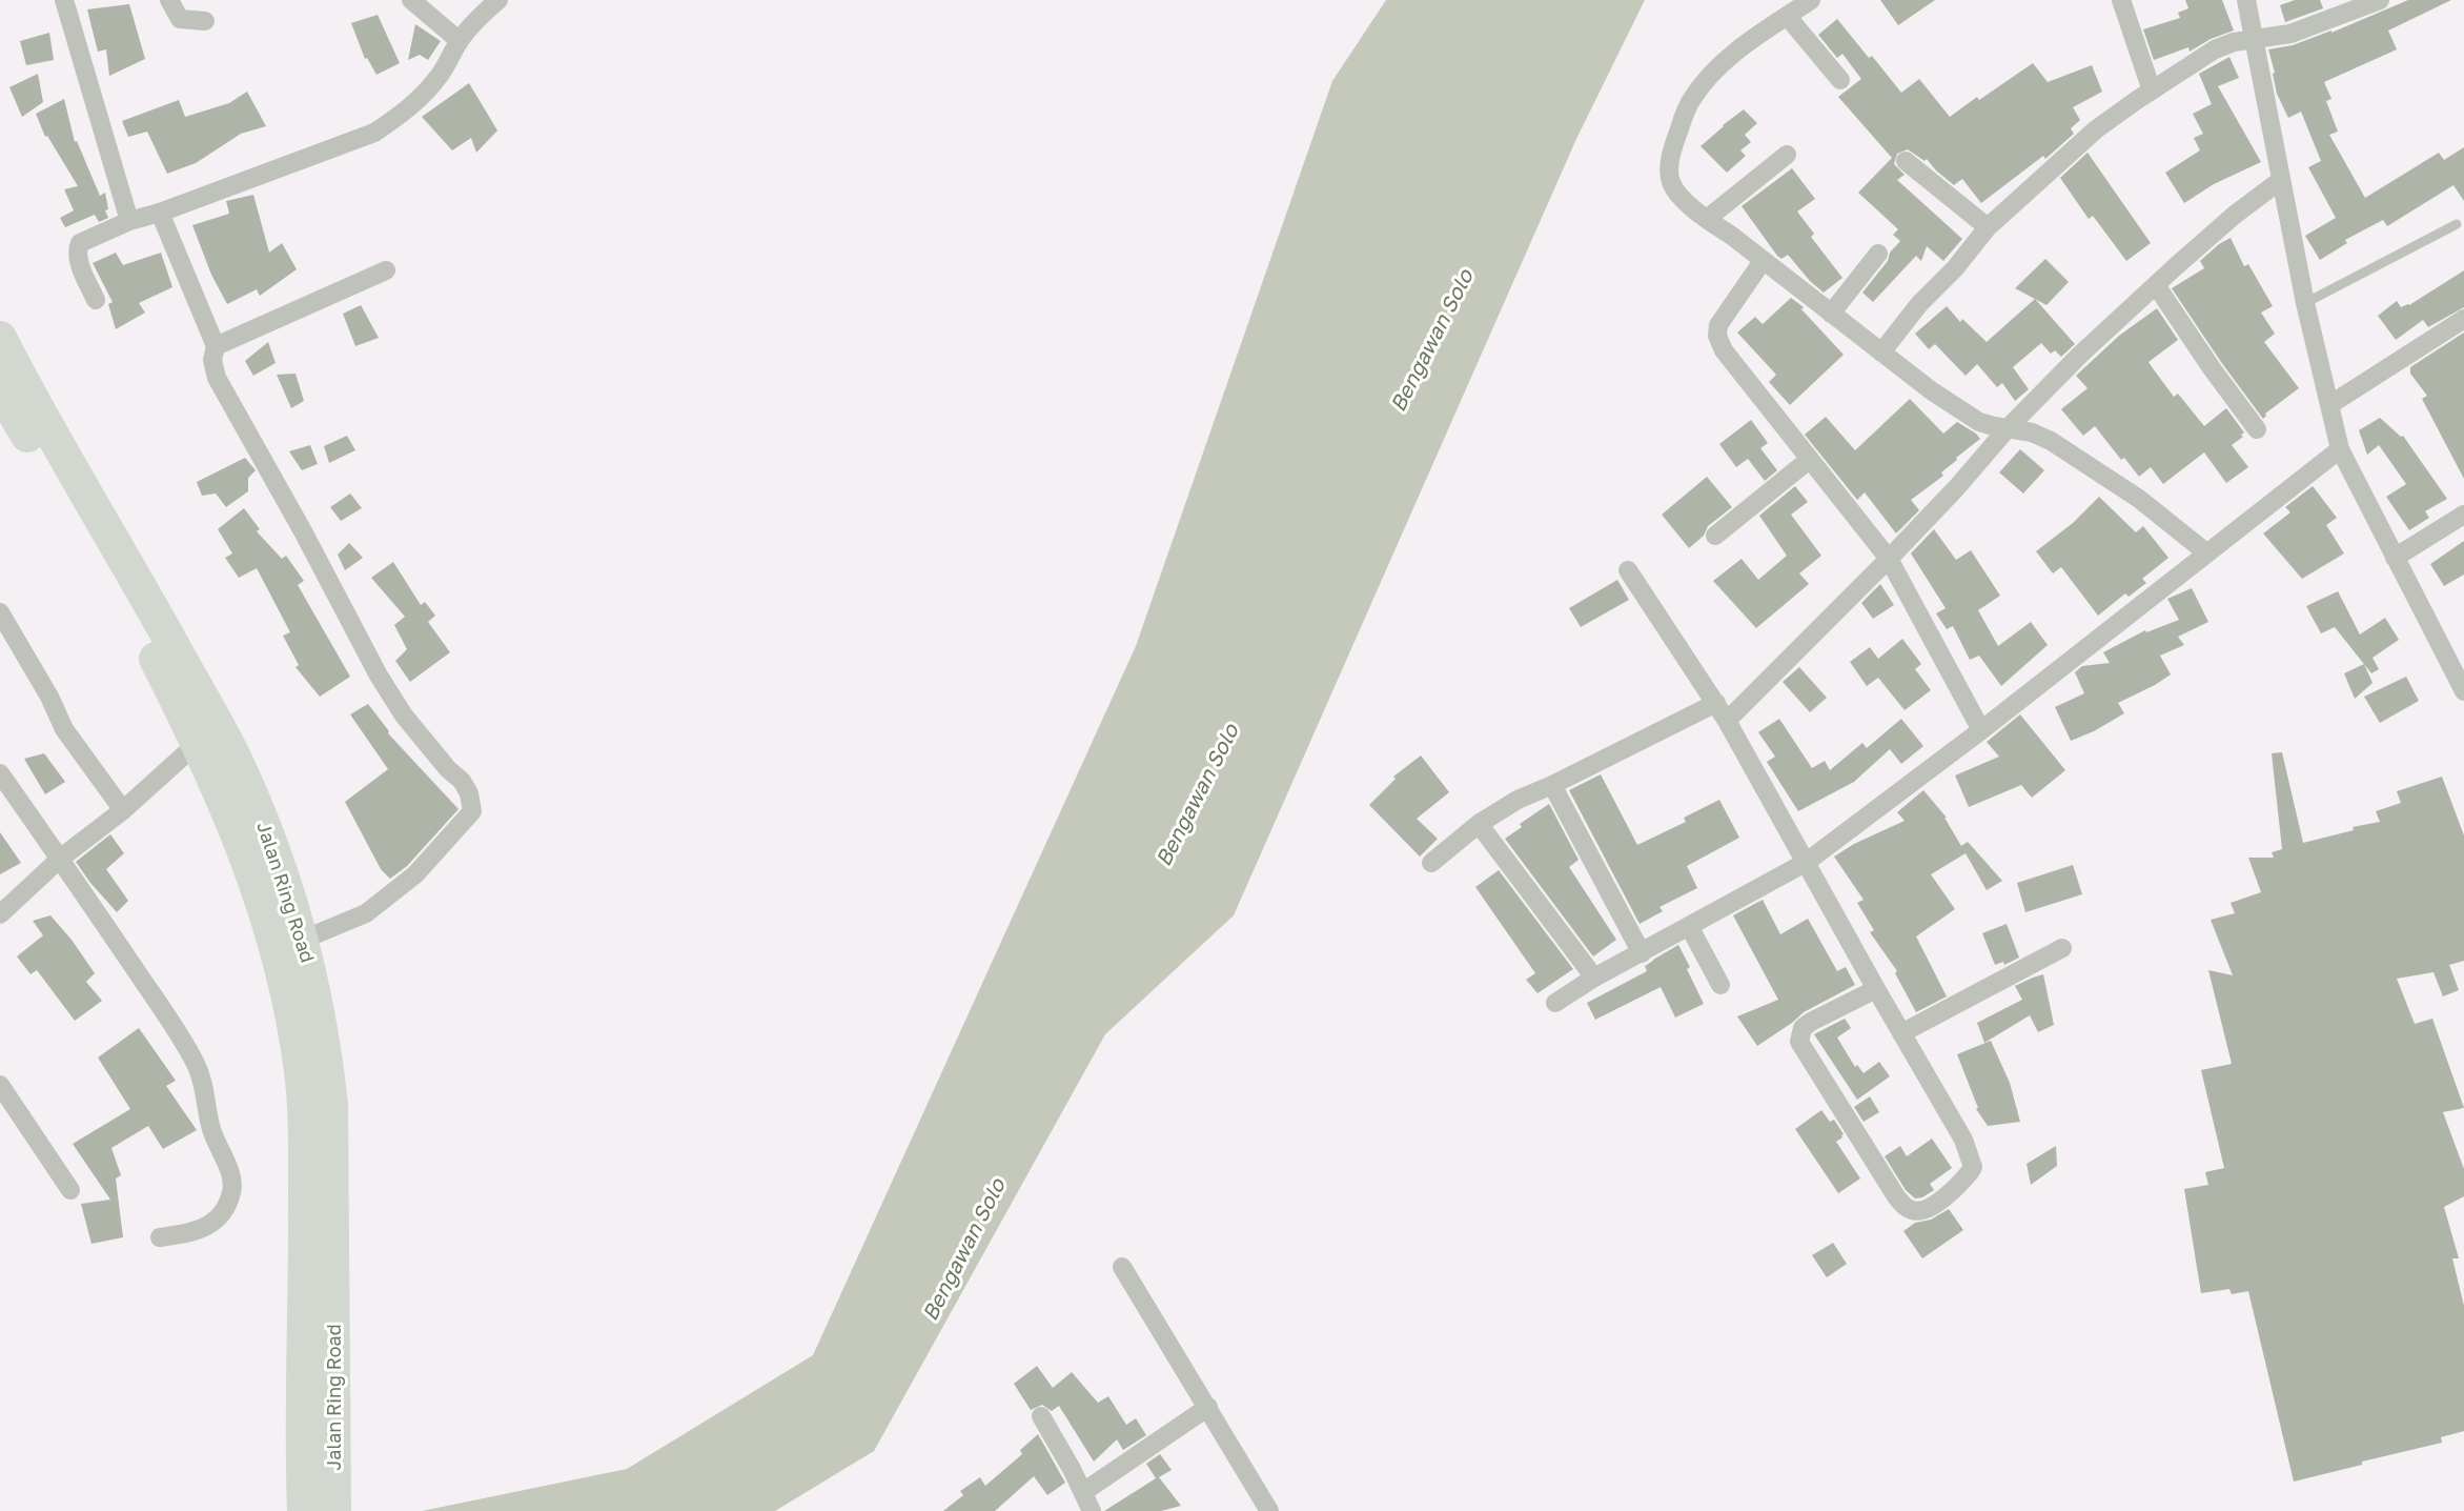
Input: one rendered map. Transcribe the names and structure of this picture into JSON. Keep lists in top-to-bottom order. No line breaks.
{"streets":{"highway":["Jalan Ring Road"]},"water":["Bengawan Solo"]}
